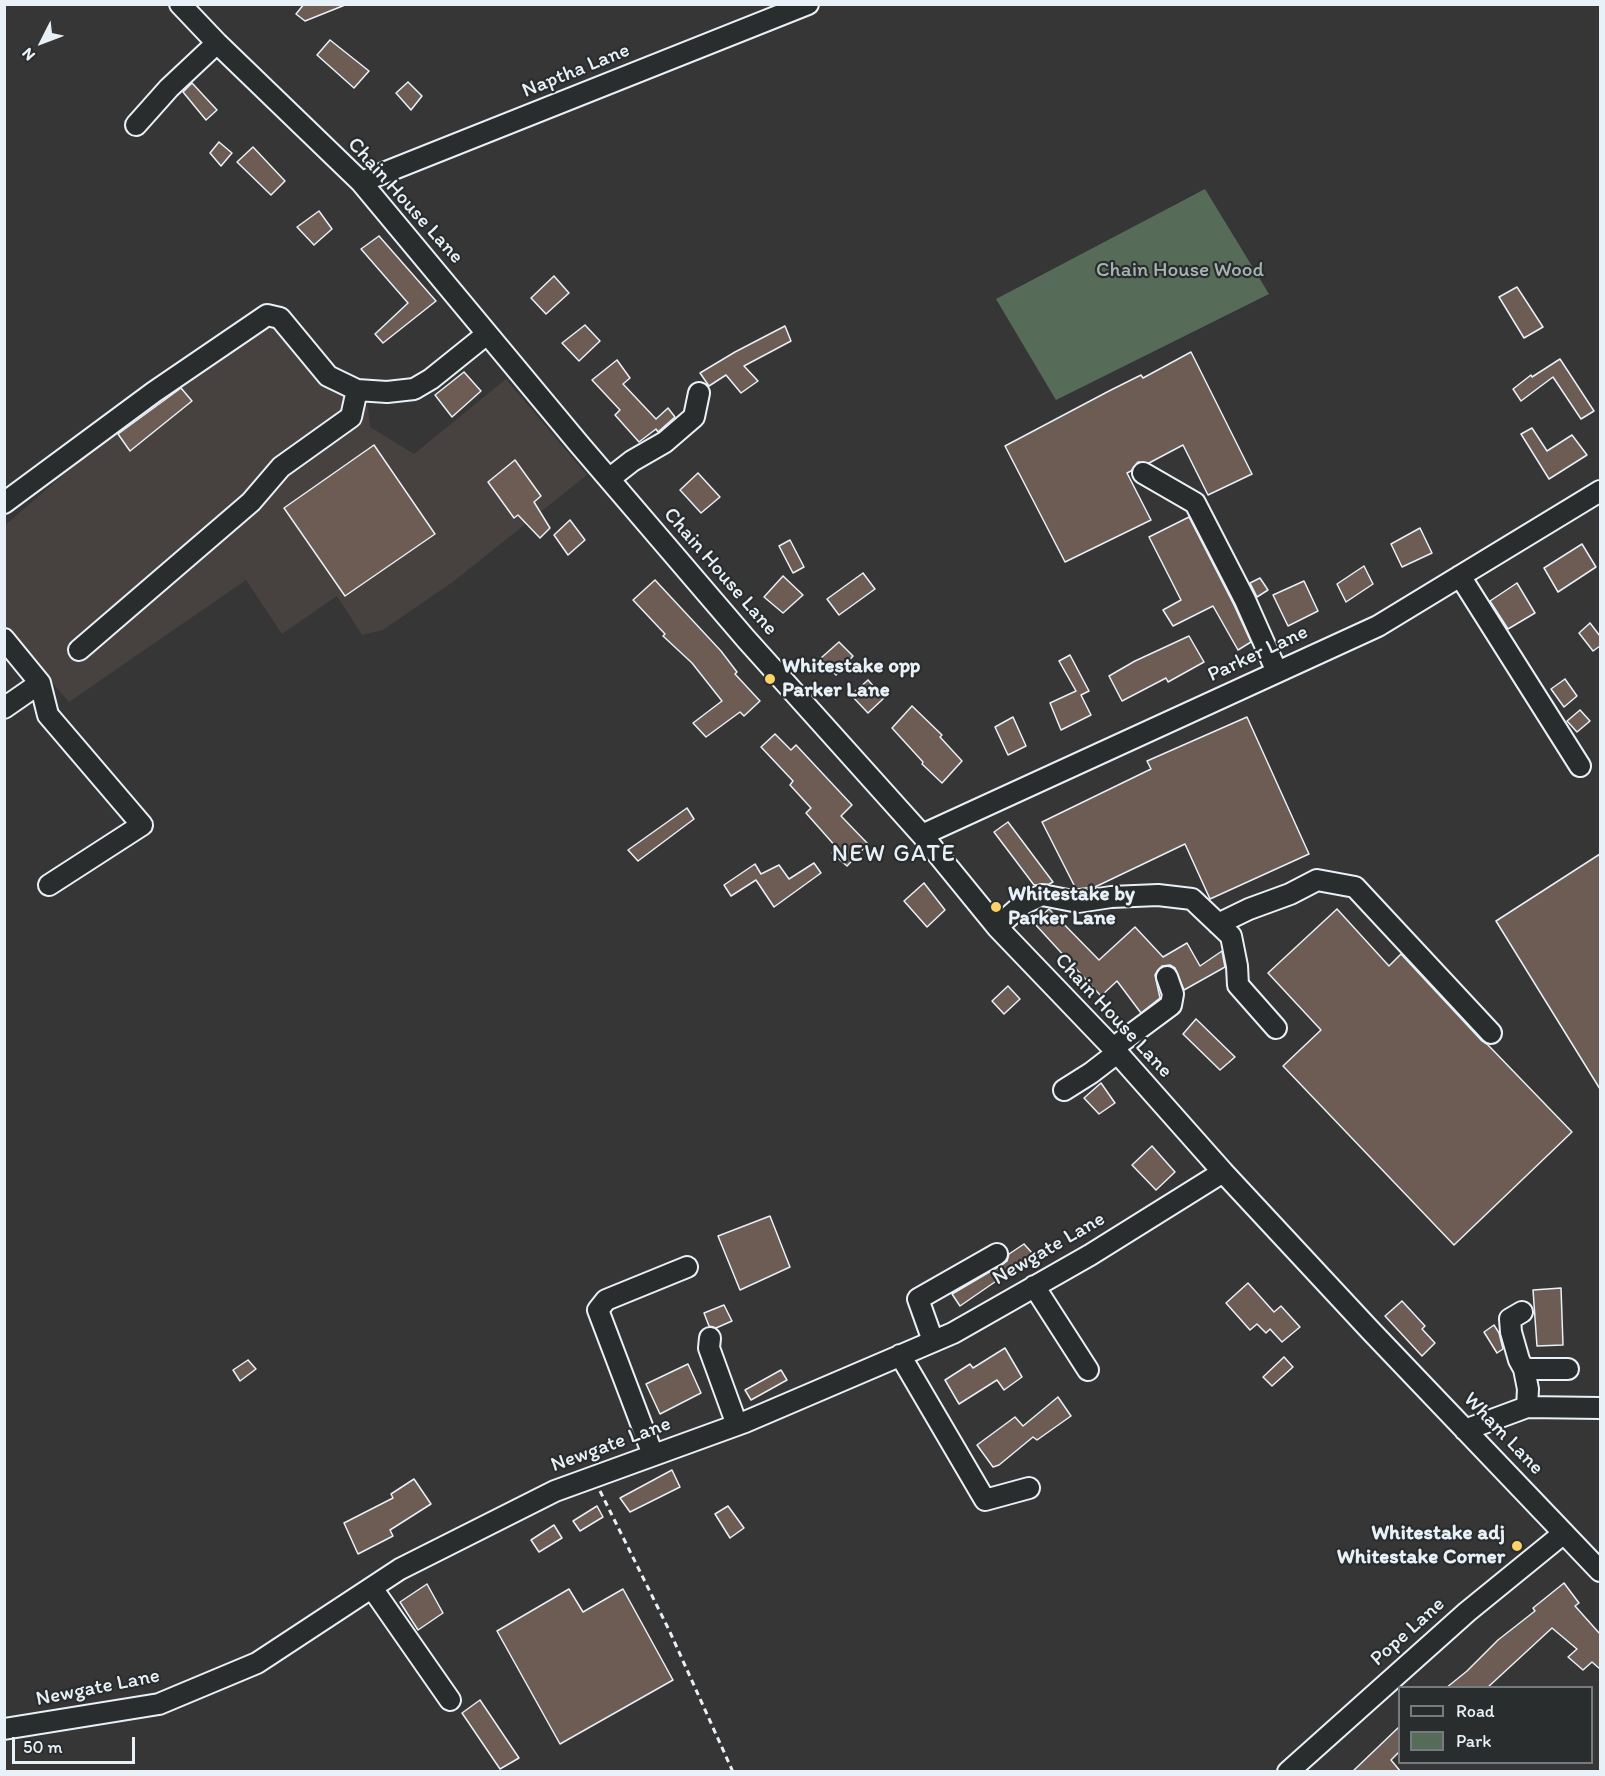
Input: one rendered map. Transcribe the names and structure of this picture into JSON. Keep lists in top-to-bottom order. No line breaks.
{"streets":{"street":["Naptha Lane","Chain House Lane","Parker Lane","Newgate Lane","Wham Lane","Pope Lane"]},"crossings":[["Naptha Lane","Chain House Lane"],["Chain House Lane","Parker Lane"],["Chain House Lane","Newgate Lane"],["Chain House Lane","Wham Lane"],["Wham Lane","Pope Lane"]],"districts":["NEW GATE"],"parks":["Chain House Wood"],"places":["Whitestake opp Parker Lane","Whitestake by Parker Lane","Whitestake adj Whitestake Corner"],"legend":["Road","Park"],"scale_bar":"50 m","north":"bottom left"}
